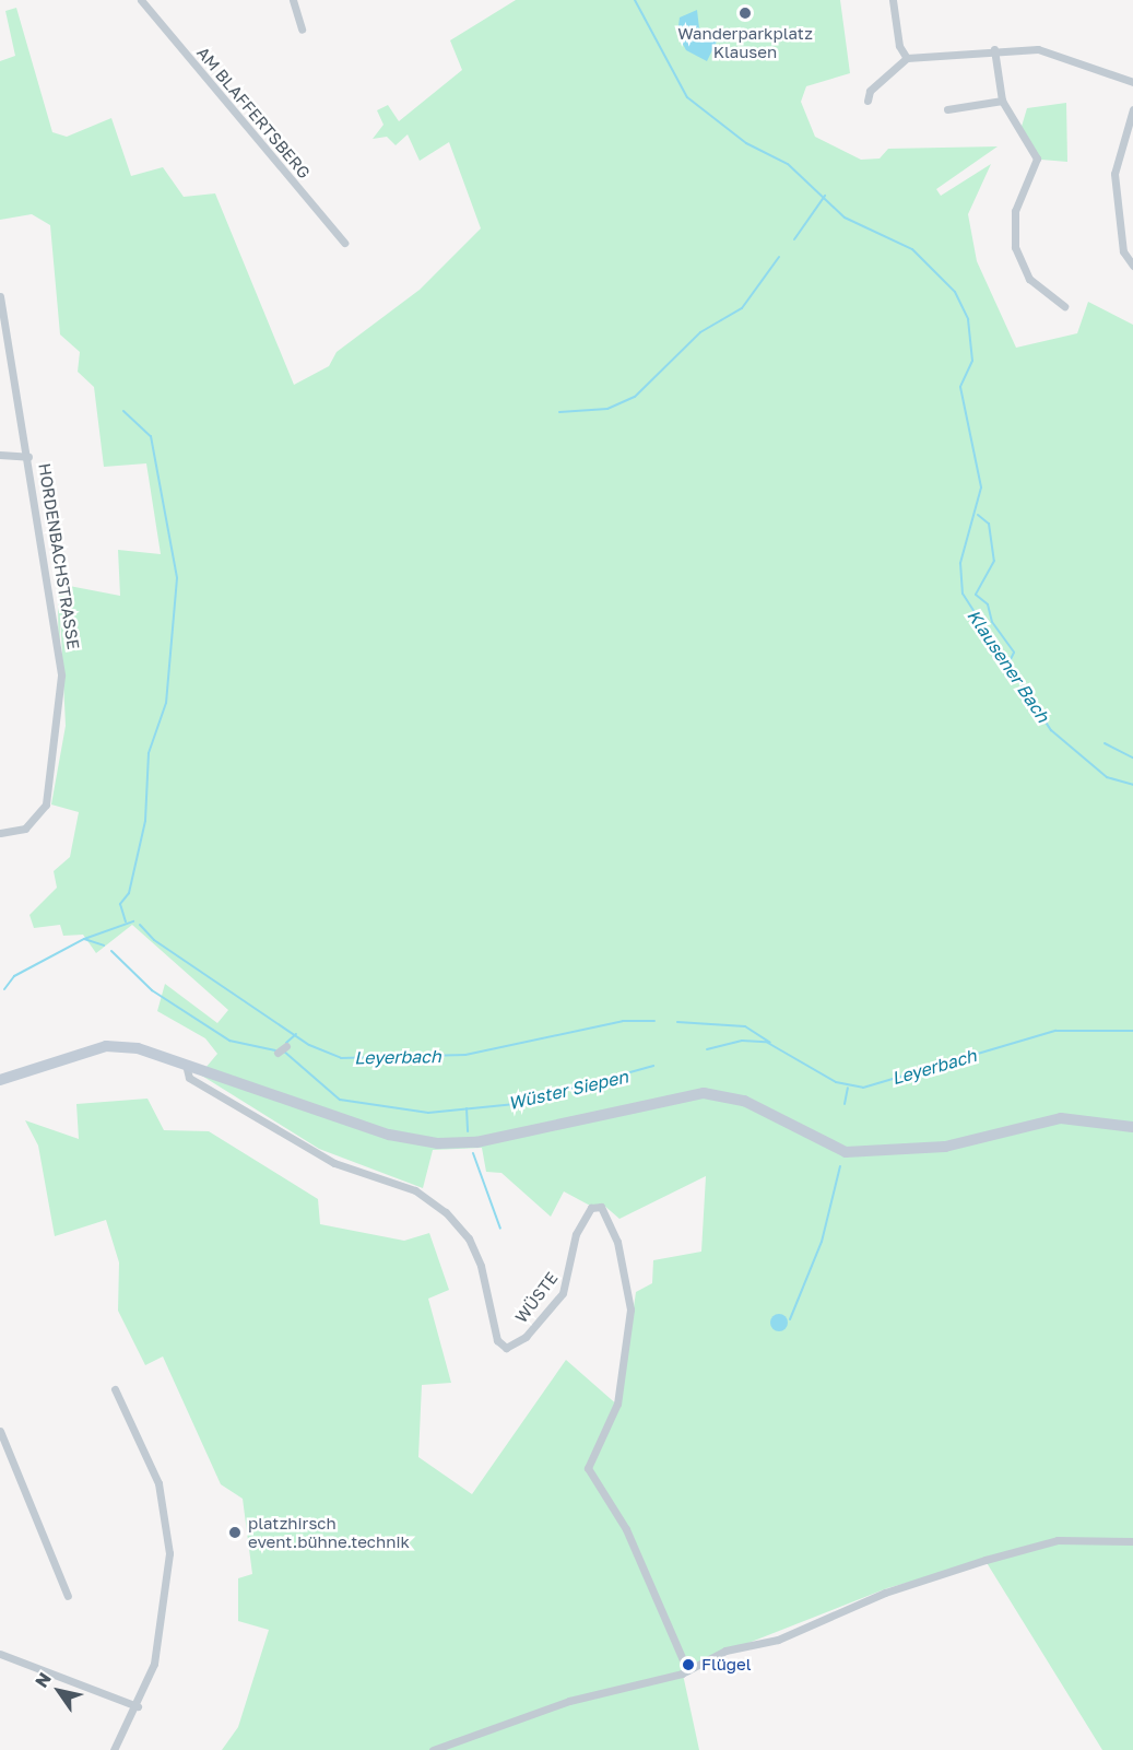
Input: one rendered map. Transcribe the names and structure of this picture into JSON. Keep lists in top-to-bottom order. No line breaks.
{"streets":{"street":["AM BLAFFERTSBERG","HORDENBACHSTRASSE","WÜSTE"]},"water":["Klausener Bach","Leyerbach","Wüster Siepen"],"places":["Wanderparkplatz Klausen","platzhirsch event.bühne.technik","Flügel"],"north":"top left"}
